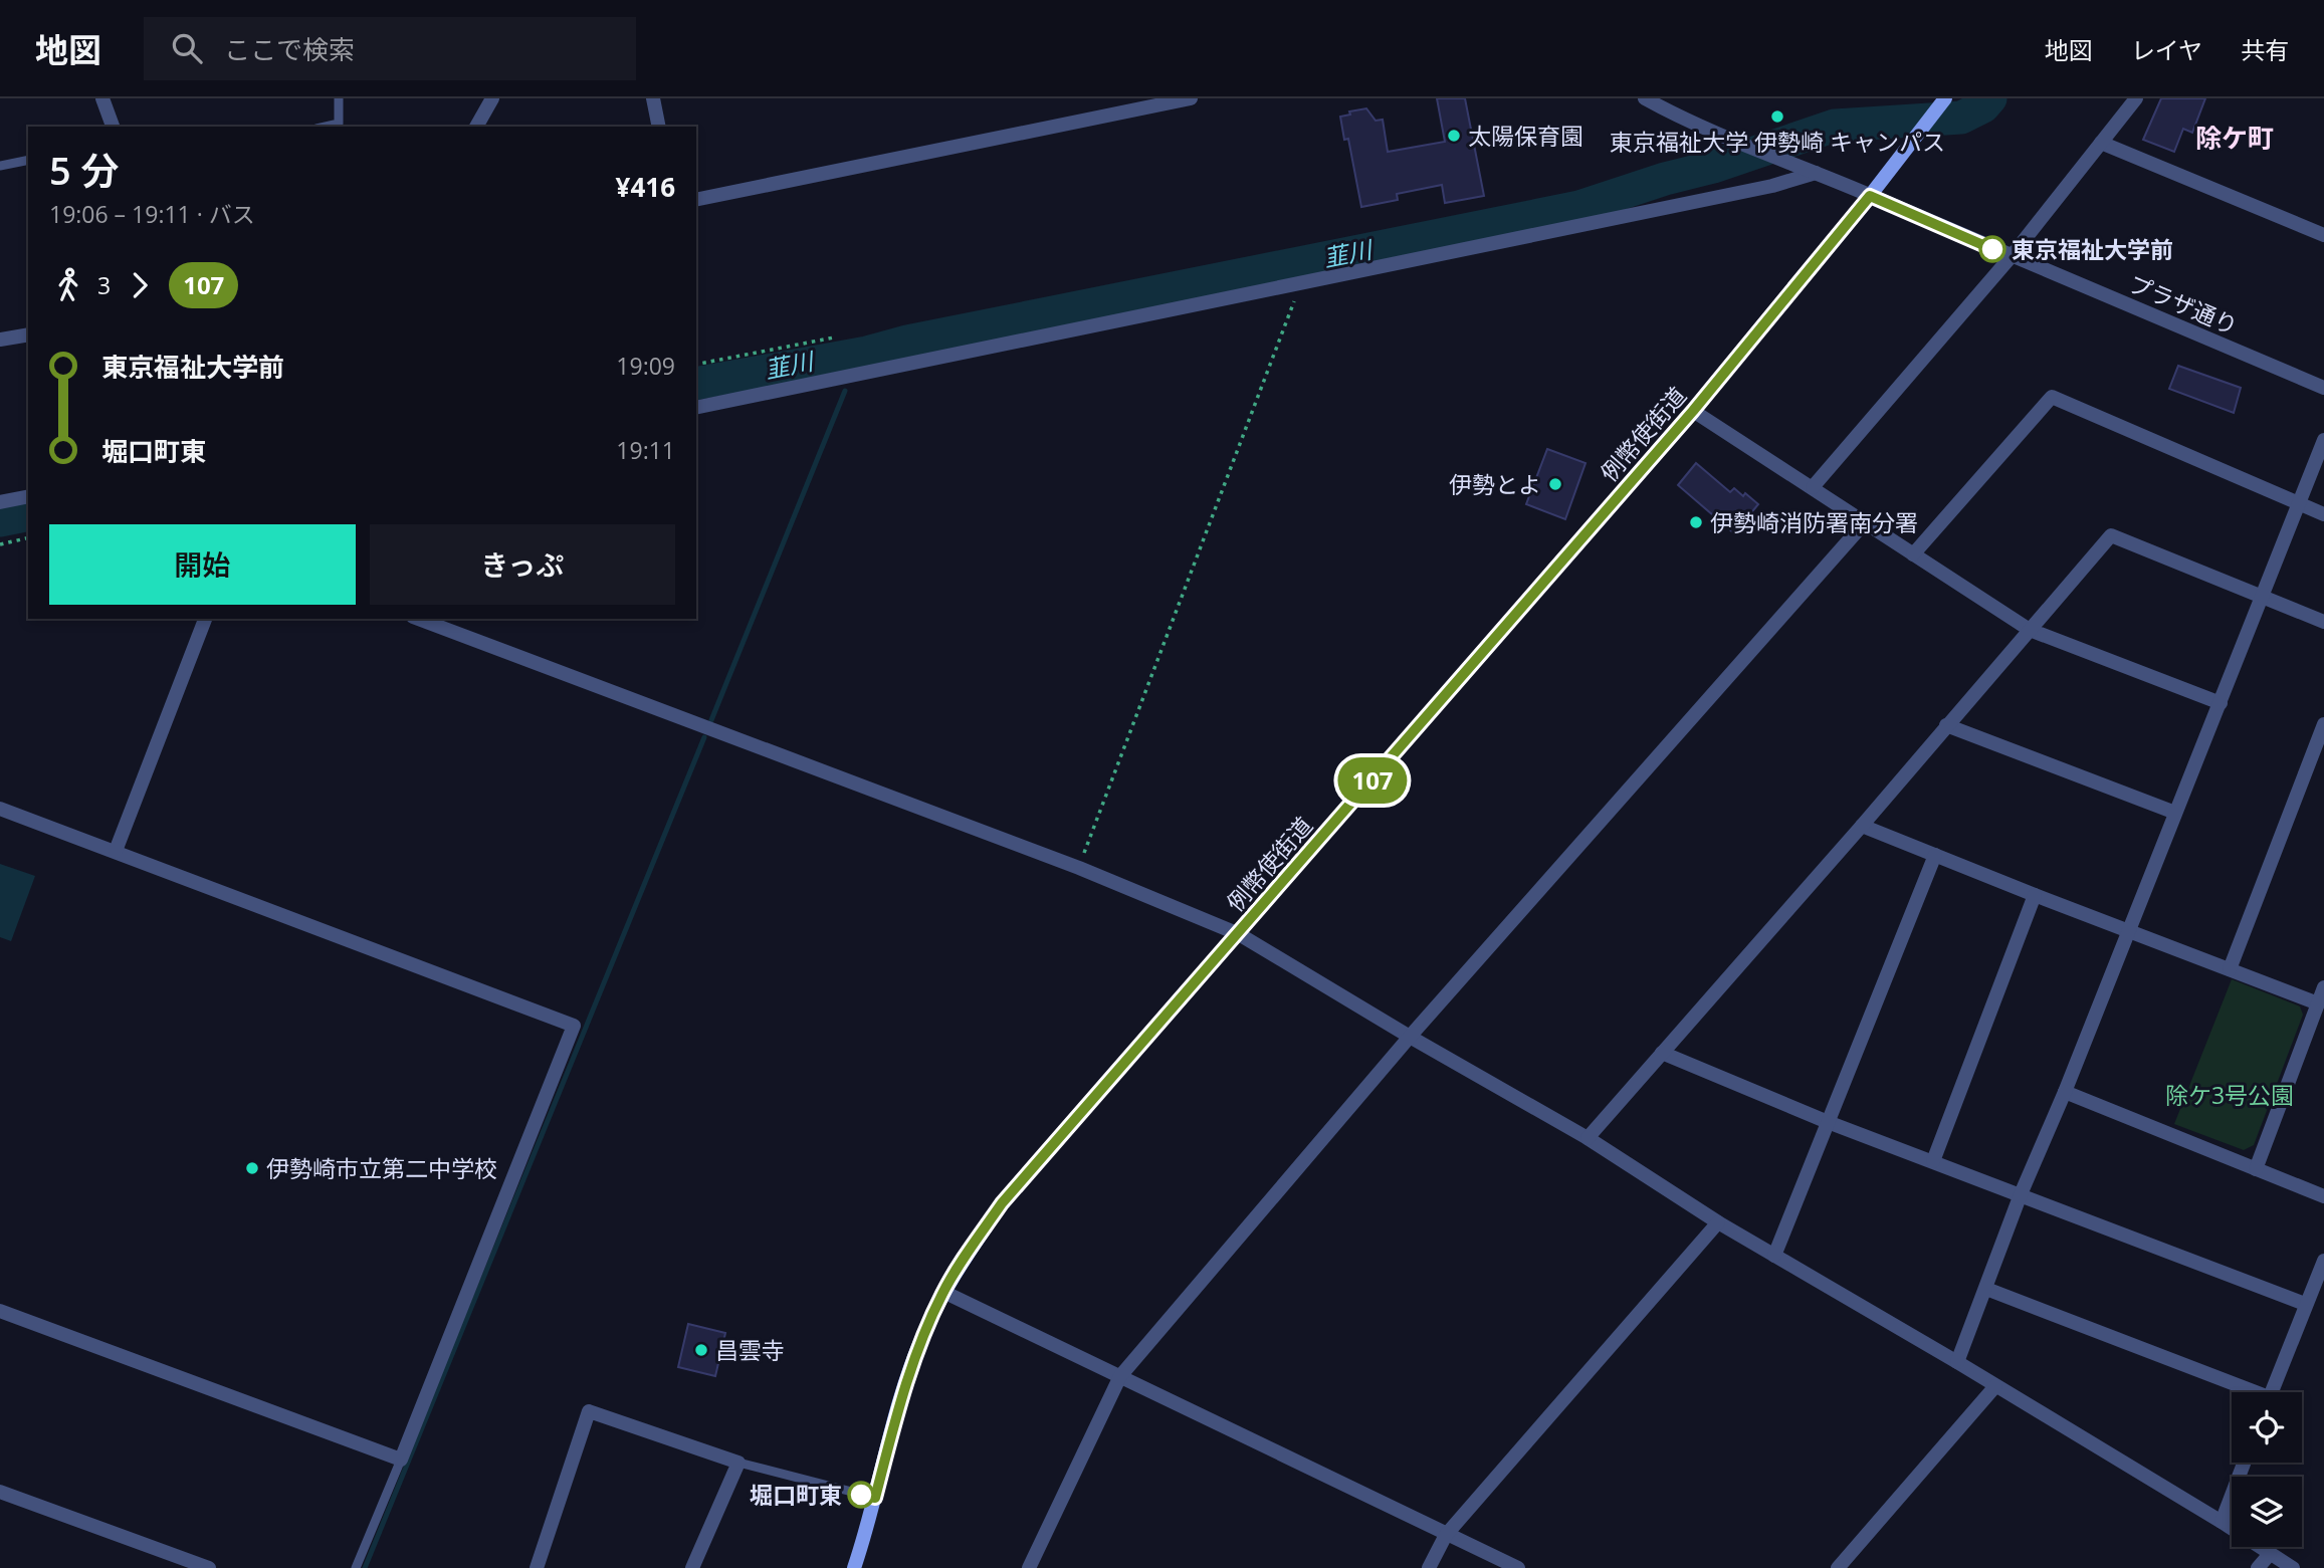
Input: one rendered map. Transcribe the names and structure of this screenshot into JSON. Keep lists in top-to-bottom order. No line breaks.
{"streets":{"main road":["例幣使街道"],"street":["プラザ通り"]},"crossings":[["プラザ通り","例幣使街道"]],"districts":["除ケ町"],"water":["韮川"],"parks":["除ケ3号公園"],"places":["東京福祉大学 伊勢崎 キャンパス","太陽保育園","東京福祉大学前","伊勢とよ","伊勢崎消防署南分署","伊勢崎市立第二中学校","昌雲寺","堀口町東"],"lines":["bus line 107"],"page":{"header":"地図","search":"ここで検索","nav":["地図","レイヤ","共有"],"on_map":"107","heading":["5 分","19:06 – 19:11 · バス","¥416"],"legs":["3","107"],"list":[{"name":"東京福祉大学前","value":"19:09"},{"name":"堀口町東","value":"19:11"}],"buttons":["開始","きっぷ"]}}
